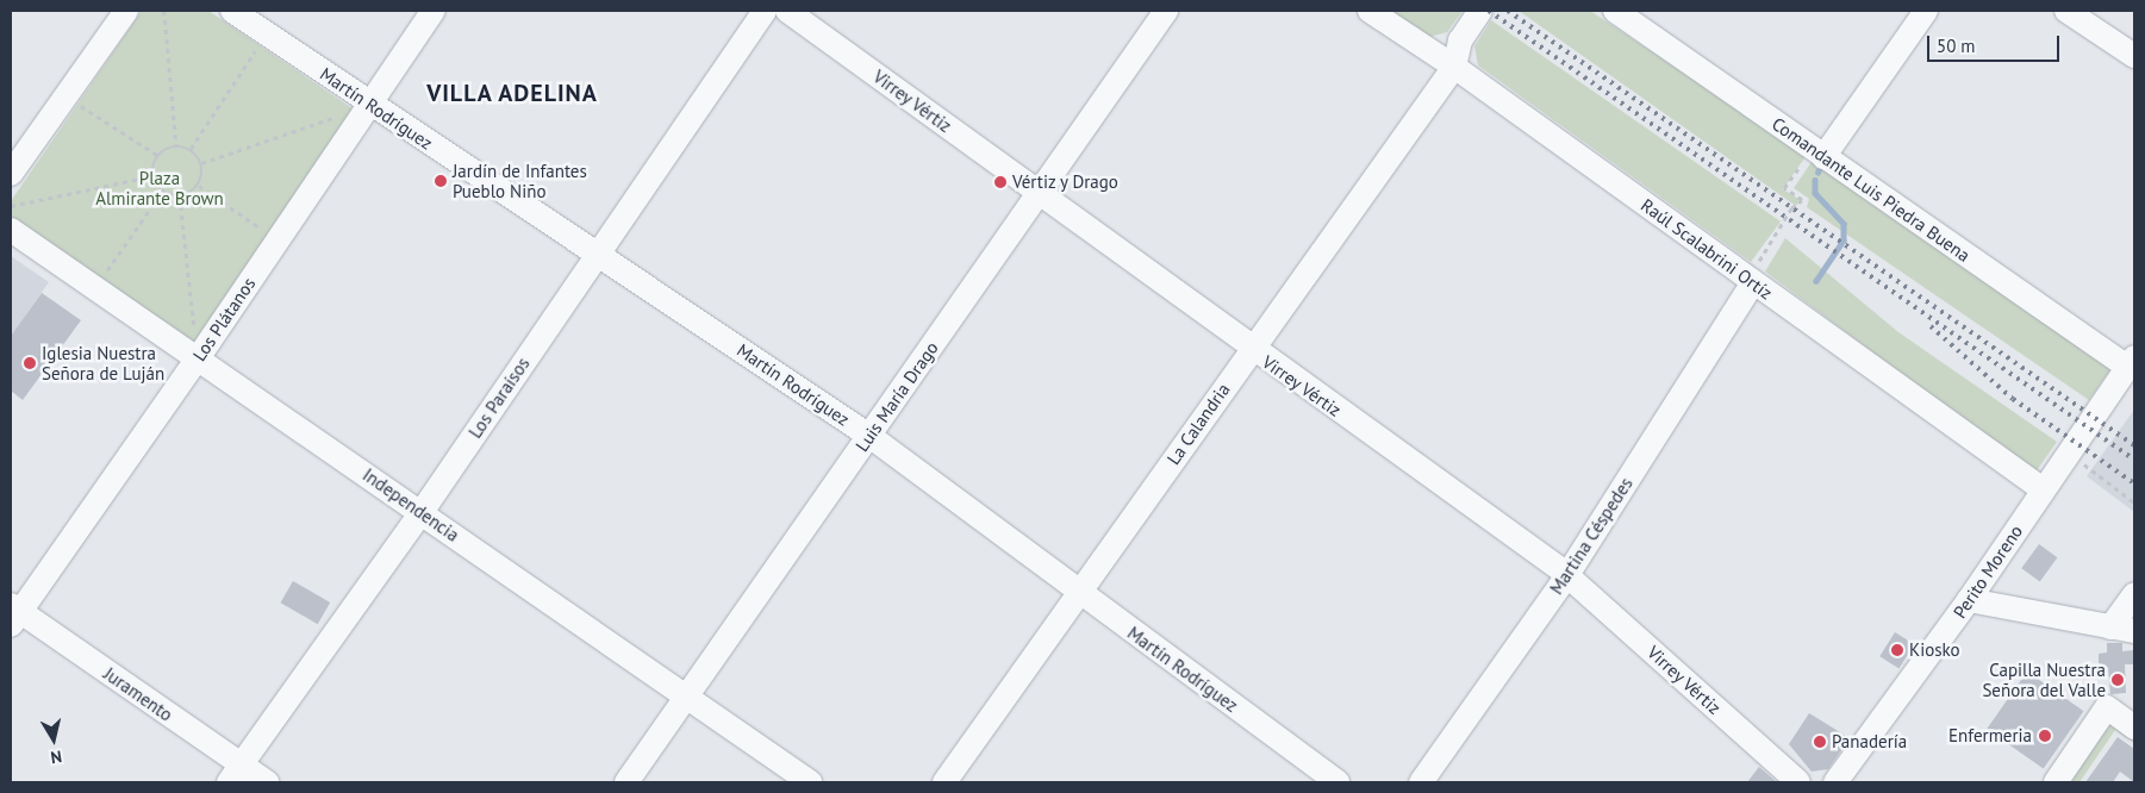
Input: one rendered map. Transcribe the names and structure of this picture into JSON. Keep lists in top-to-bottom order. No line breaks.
{"streets":{"street":["Virrey Vértiz","Martín Rodríguez","Comandante Luis Piedra Buena","Raúl Scalabrini Ortíz","Los Plátanos","Luis María Drago","Los Paraísos","La Calandria","Independencia","Martina Céspedes","Perito Moreno","Juramento"]},"crossings":[["Virrey Vértiz","Luis María Drago"],["Virrey Vértiz","La Calandria"],["Virrey Vértiz","Martina Céspedes"],["Martín Rodríguez","Los Plátanos"],["Martín Rodríguez","Luis María Drago"],["Martín Rodríguez","Los Paraísos"],["Martín Rodríguez","La Calandria"],["Comandante Luis Piedra Buena","Perito Moreno"],["Raúl Scalabrini Ortíz","La Calandria"],["Raúl Scalabrini Ortíz","Martina Céspedes"],["Raúl Scalabrini Ortíz","Perito Moreno"],["Los Plátanos","Independencia"],["Los Plátanos","Juramento"],["Luis María Drago","Independencia"],["Los Paraísos","Independencia"],["Los Paraísos","Juramento"]],"districts":["VILLA ADELINA"],"parks":["Plaza Almirante Brown"],"places":["Jardín de Infantes Pueblo Niño","Vértiz y Drago","Iglesia Nuestra Señora de Luján","Kiosko","Capilla Nuestra Señora del Valle","Enfermeria","Panadería"],"scale_bar":"50 m","north":"bottom"}
